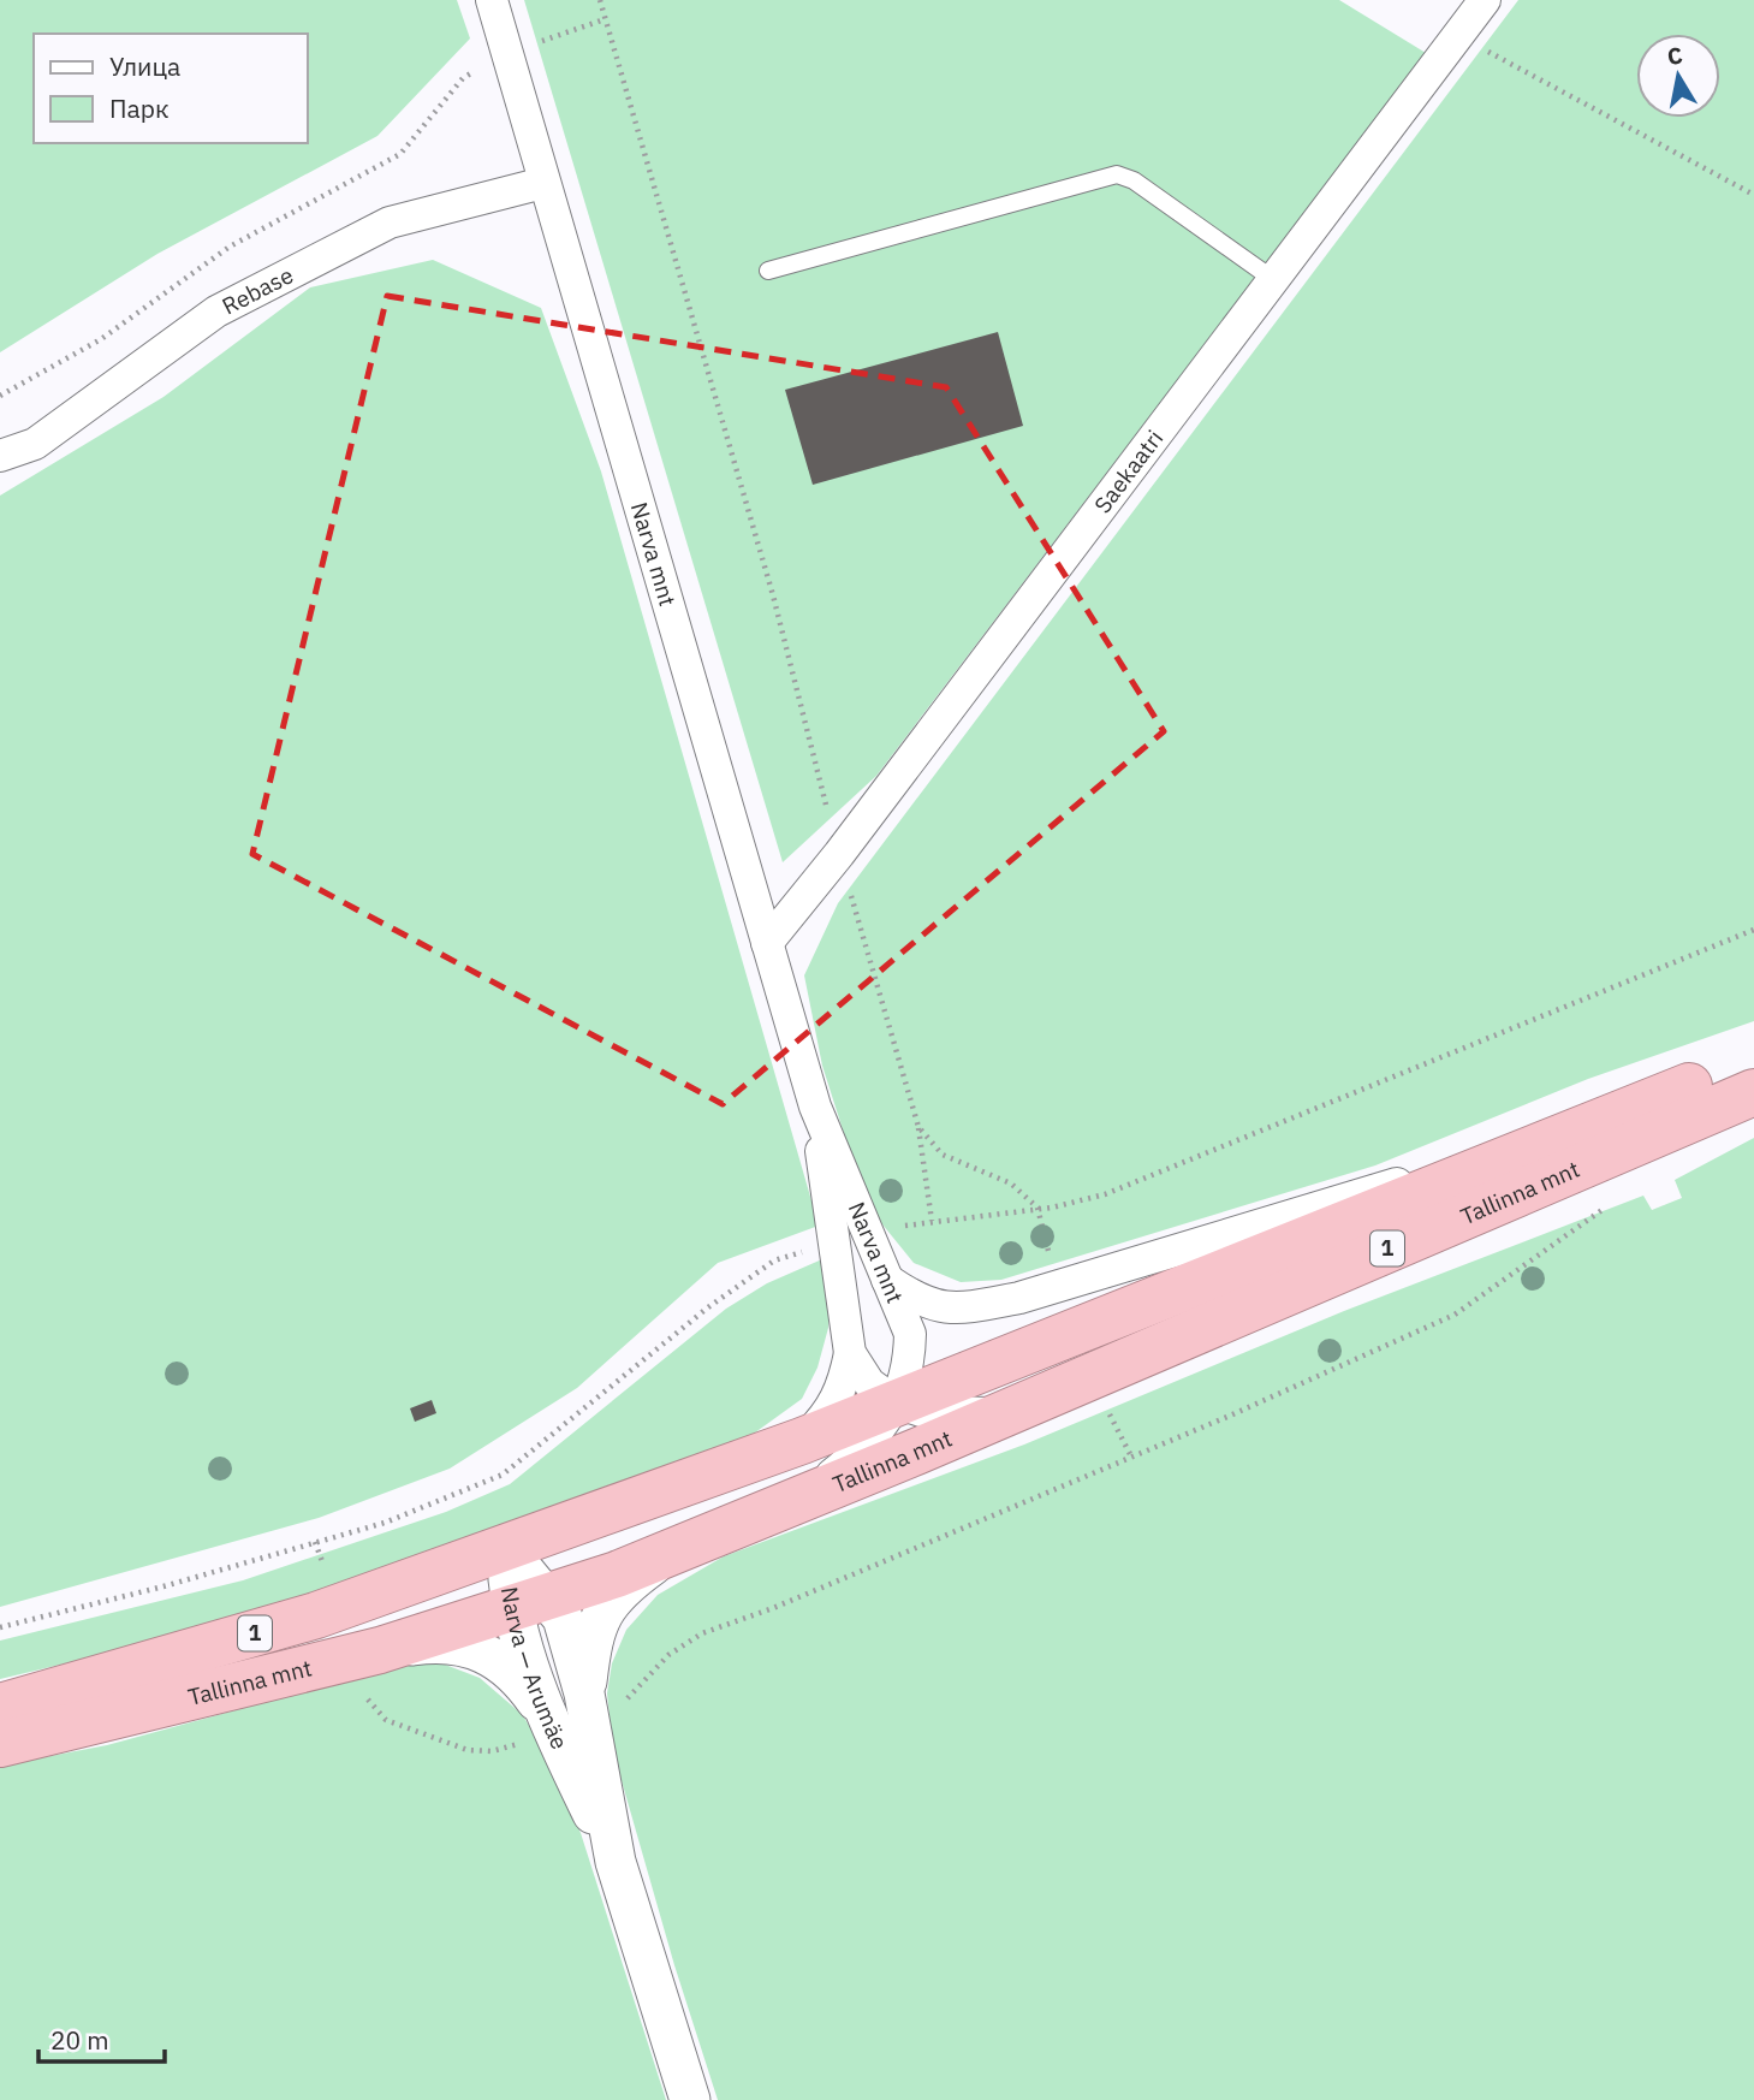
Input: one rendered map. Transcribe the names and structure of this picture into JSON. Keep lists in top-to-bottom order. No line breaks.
{"streets":{"highway":["Tallinna mnt","1"],"street":["Rebase","Saekaatri","Narva mnt","Narva — Arumäe"]},"crossings":[["Rebase","Narva mnt"],["Saekaatri","Narva mnt"],["Narva mnt","Tallinna mnt"],["Tallinna mnt","Narva — Arumäe"]],"legend":["Улица","Парк"],"scale_bar":"20 m","north":"top"}
